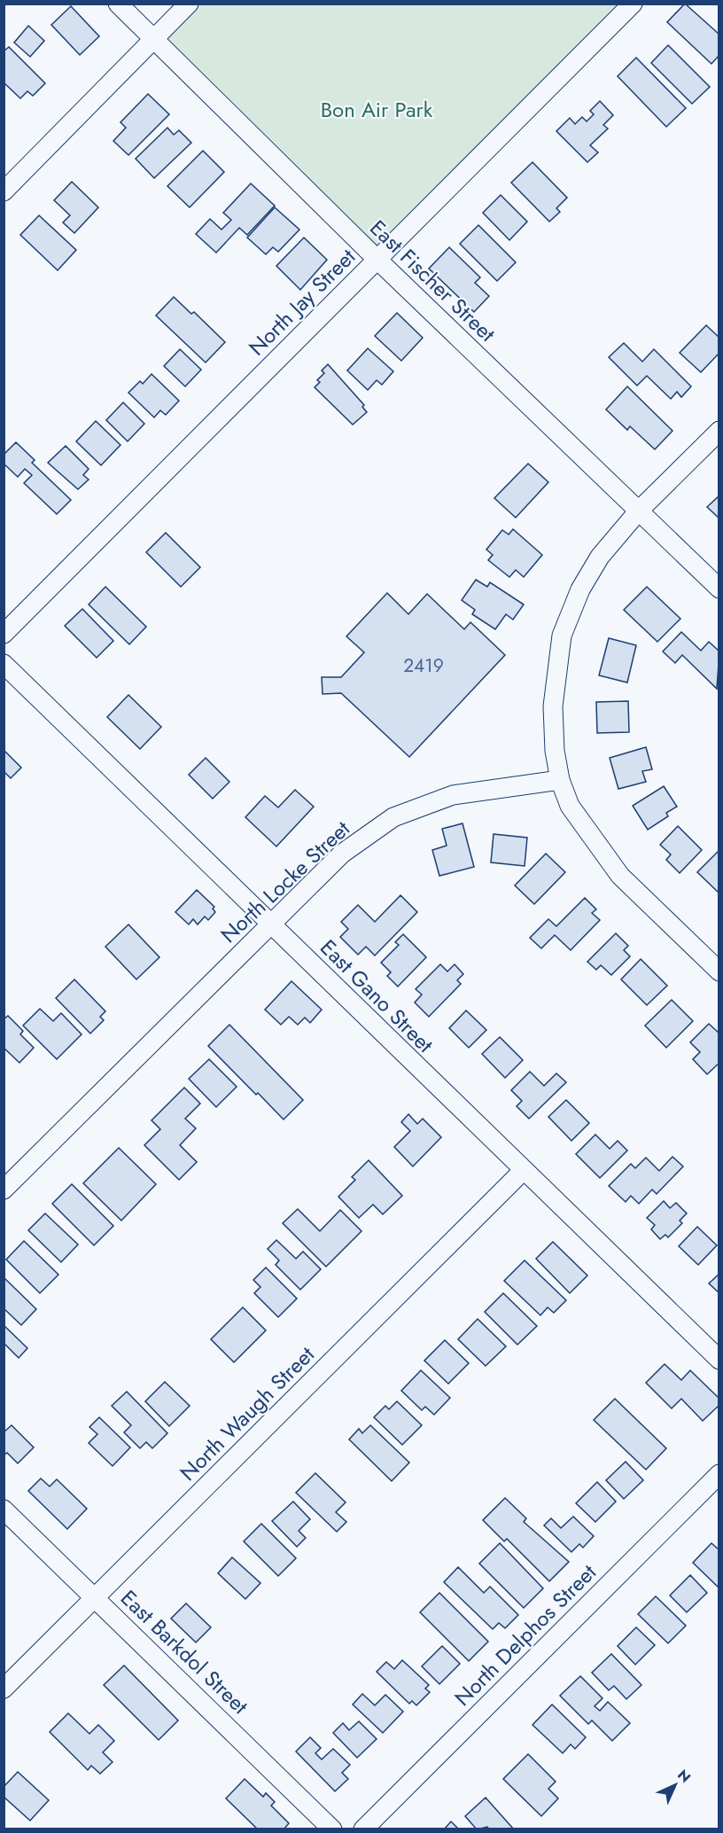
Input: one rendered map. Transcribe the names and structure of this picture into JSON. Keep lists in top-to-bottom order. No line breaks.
{"streets":{"street":["East Fischer Street","North Jay Street","North Locke Street","East Gano Street","North Waugh Street","North Delphos Street","East Barkdol Street"]},"crossings":[["East Fischer Street","North Jay Street"],["North Locke Street","East Gano Street"],["East Gano Street","North Waugh Street"],["North Waugh Street","East Barkdol Street"]],"parks":["Bon Air Park"],"house_numbers":["2419"],"north":"top right"}
